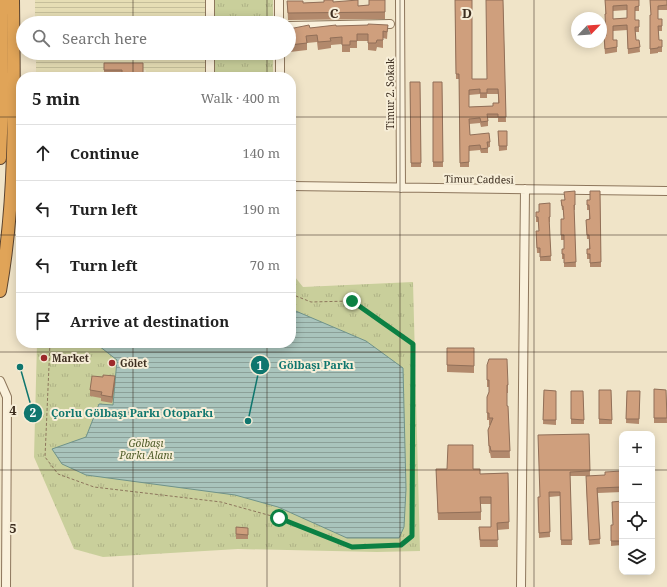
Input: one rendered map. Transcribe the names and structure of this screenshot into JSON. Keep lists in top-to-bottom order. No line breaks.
{"streets":{"street":["Timur 2. Sokak","Timur Caddesi"]},"crossings":[["Timur 2. Sokak","Timur Caddesi"]],"parks":["Gölbaşı Parkı Alanı"],"places":["Market","Gölet","Çorlu Gölbaşı Parkı Otoparkı","Gölbaşı Parkı"],"north":"top right","page":{"search":"Search here","heading":["5 min","Walk · 400 m"],"list":[["Continue","140 m"],["Turn left","190 m"],["Turn left","70 m"],"Arrive at destination"],"map_buttons":["+","−"]},"grid":{"columns":["C","D"],"rows":["4","5"]}}
